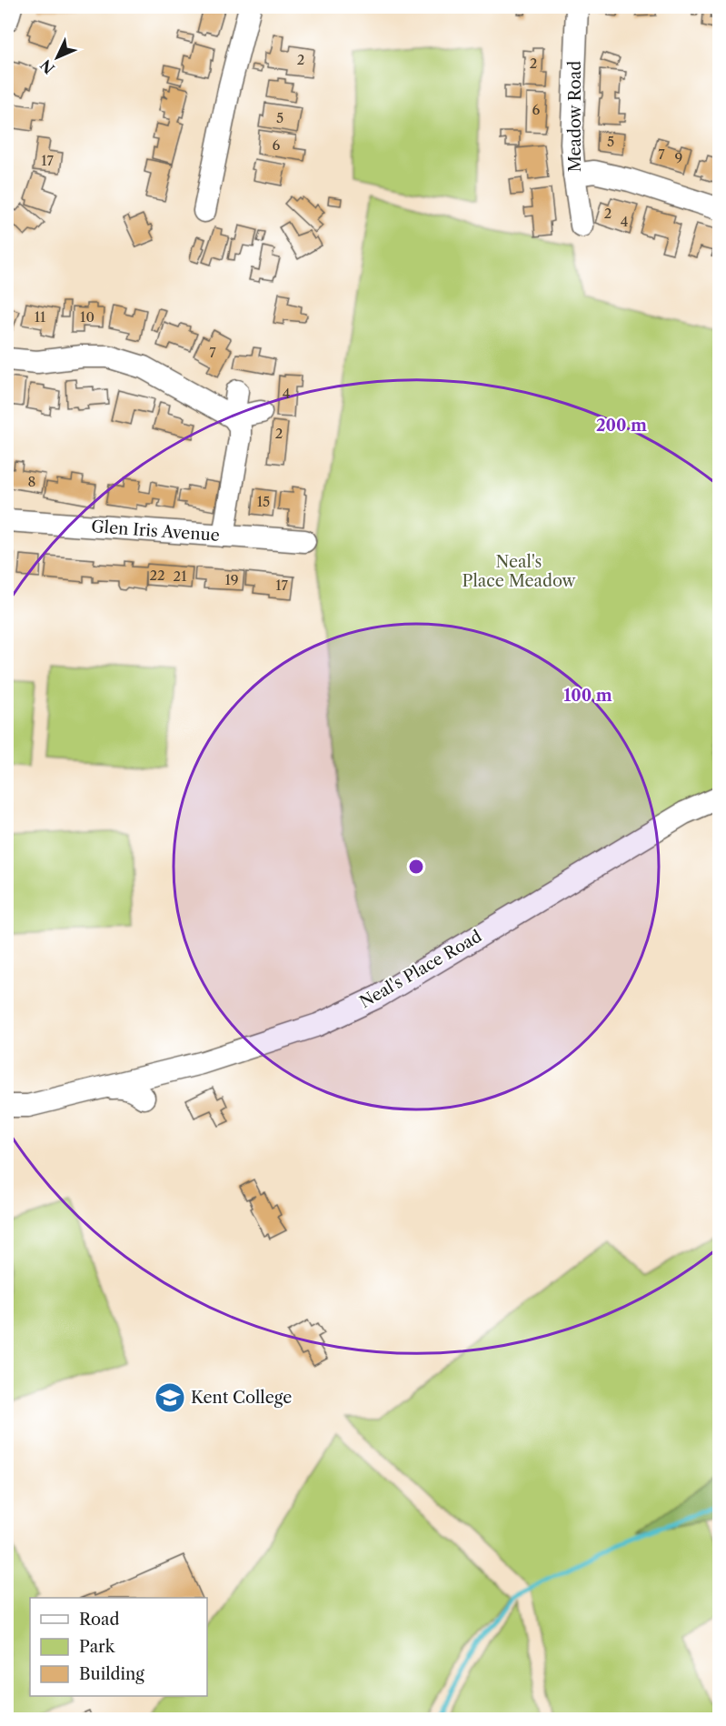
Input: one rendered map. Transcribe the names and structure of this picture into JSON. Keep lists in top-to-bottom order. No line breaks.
{"streets":{"street":["Meadow Road","Glen Iris Avenue","Neal's Place Road"]},"parks":["Neal's Place Meadow"],"places":{"school or university":["Kent College"]},"house_numbers":["2","2","6","5","5","6","7","9","17","2","4","11","10","7","4","2","8","15","22","21","19","17"],"legend":["Road","Park","Building"],"north":"bottom left","rings":["200 m","100 m"]}
